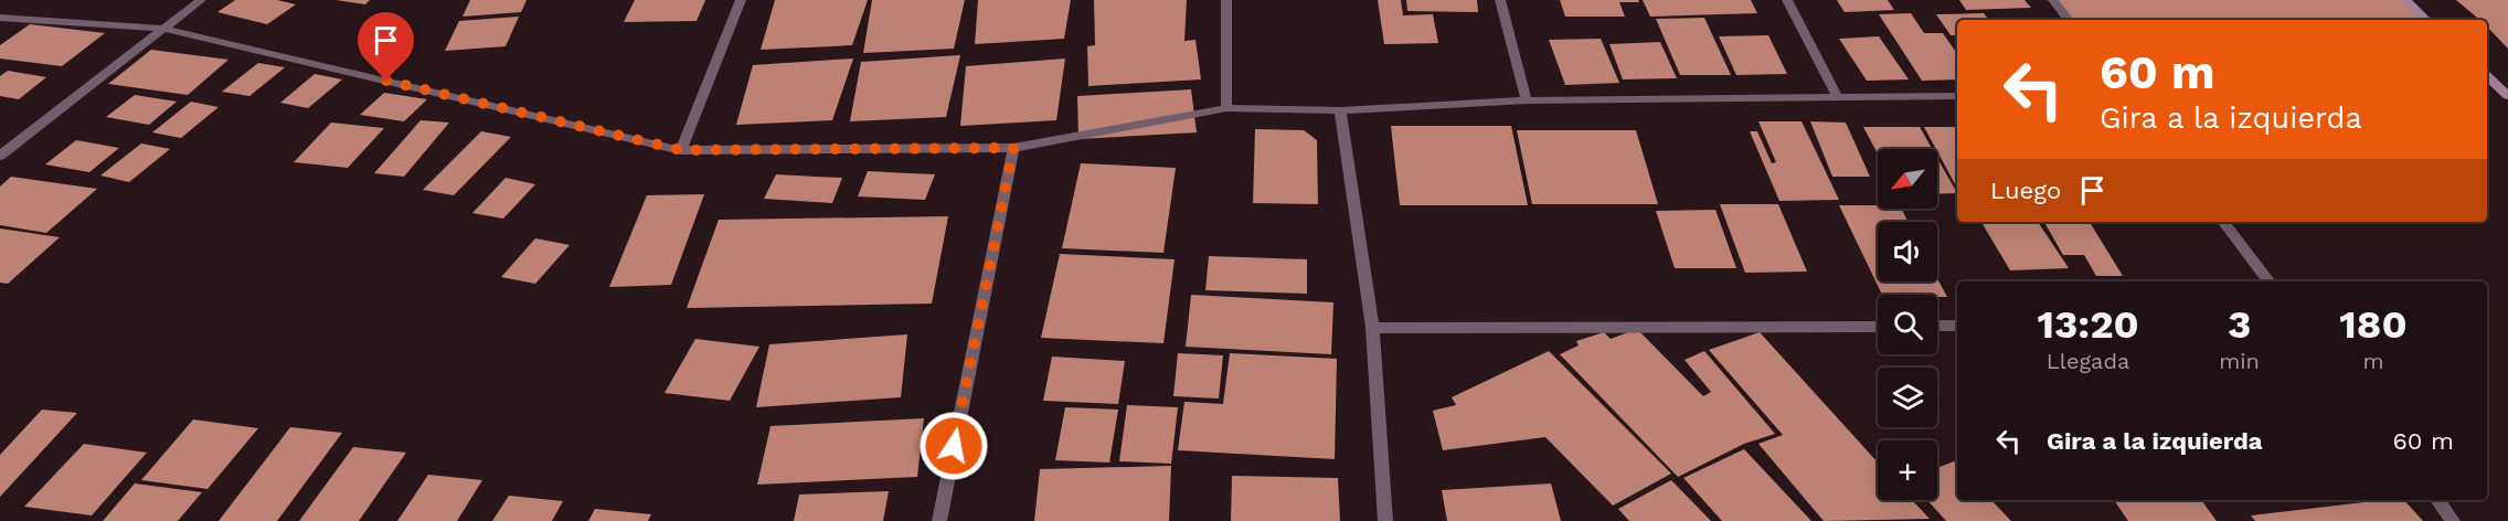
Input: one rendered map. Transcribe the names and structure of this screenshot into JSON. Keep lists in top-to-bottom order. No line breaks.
{"north":"bottom left","page":{"turn":["60 m","Gira a la izquierda"],"map_buttons":"+","then":"Luego","eta":["13:20","Llegada","3","min","180","m"],"list":[{"name":"Gira a la izquierda","value":"60 m"}]}}
